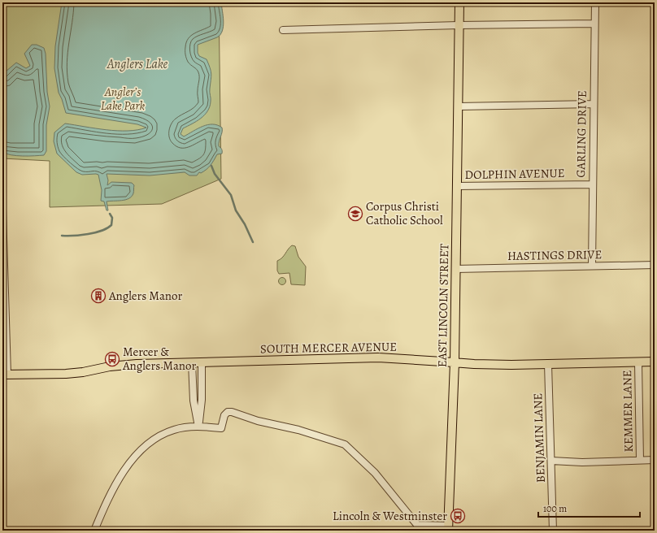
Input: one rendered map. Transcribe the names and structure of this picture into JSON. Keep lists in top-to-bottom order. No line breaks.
{"streets":{"main road":["EAST LINCOLN STREET","SOUTH MERCER AVENUE"],"street":["GARLING DRIVE","DOLPHIN AVENUE","HASTINGS DRIVE","KEMMER LANE","BENJAMIN LANE"]},"crossings":[["GARLING DRIVE","DOLPHIN AVENUE"],["GARLING DRIVE","HASTINGS DRIVE"],["DOLPHIN AVENUE","EAST LINCOLN STREET"],["HASTINGS DRIVE","EAST LINCOLN STREET"],["EAST LINCOLN STREET","SOUTH MERCER AVENUE"],["SOUTH MERCER AVENUE","KEMMER LANE"],["SOUTH MERCER AVENUE","BENJAMIN LANE"]],"water":["Anglers Lake"],"parks":["Angler’s Lake Park"],"places":{"school or university":["Corpus Christi Catholic School"],"building":["Anglers Manor"],"bus stop":["Mercer & Anglers Manor","Lincoln & Westminster"]},"scale_bar":"100 m"}
